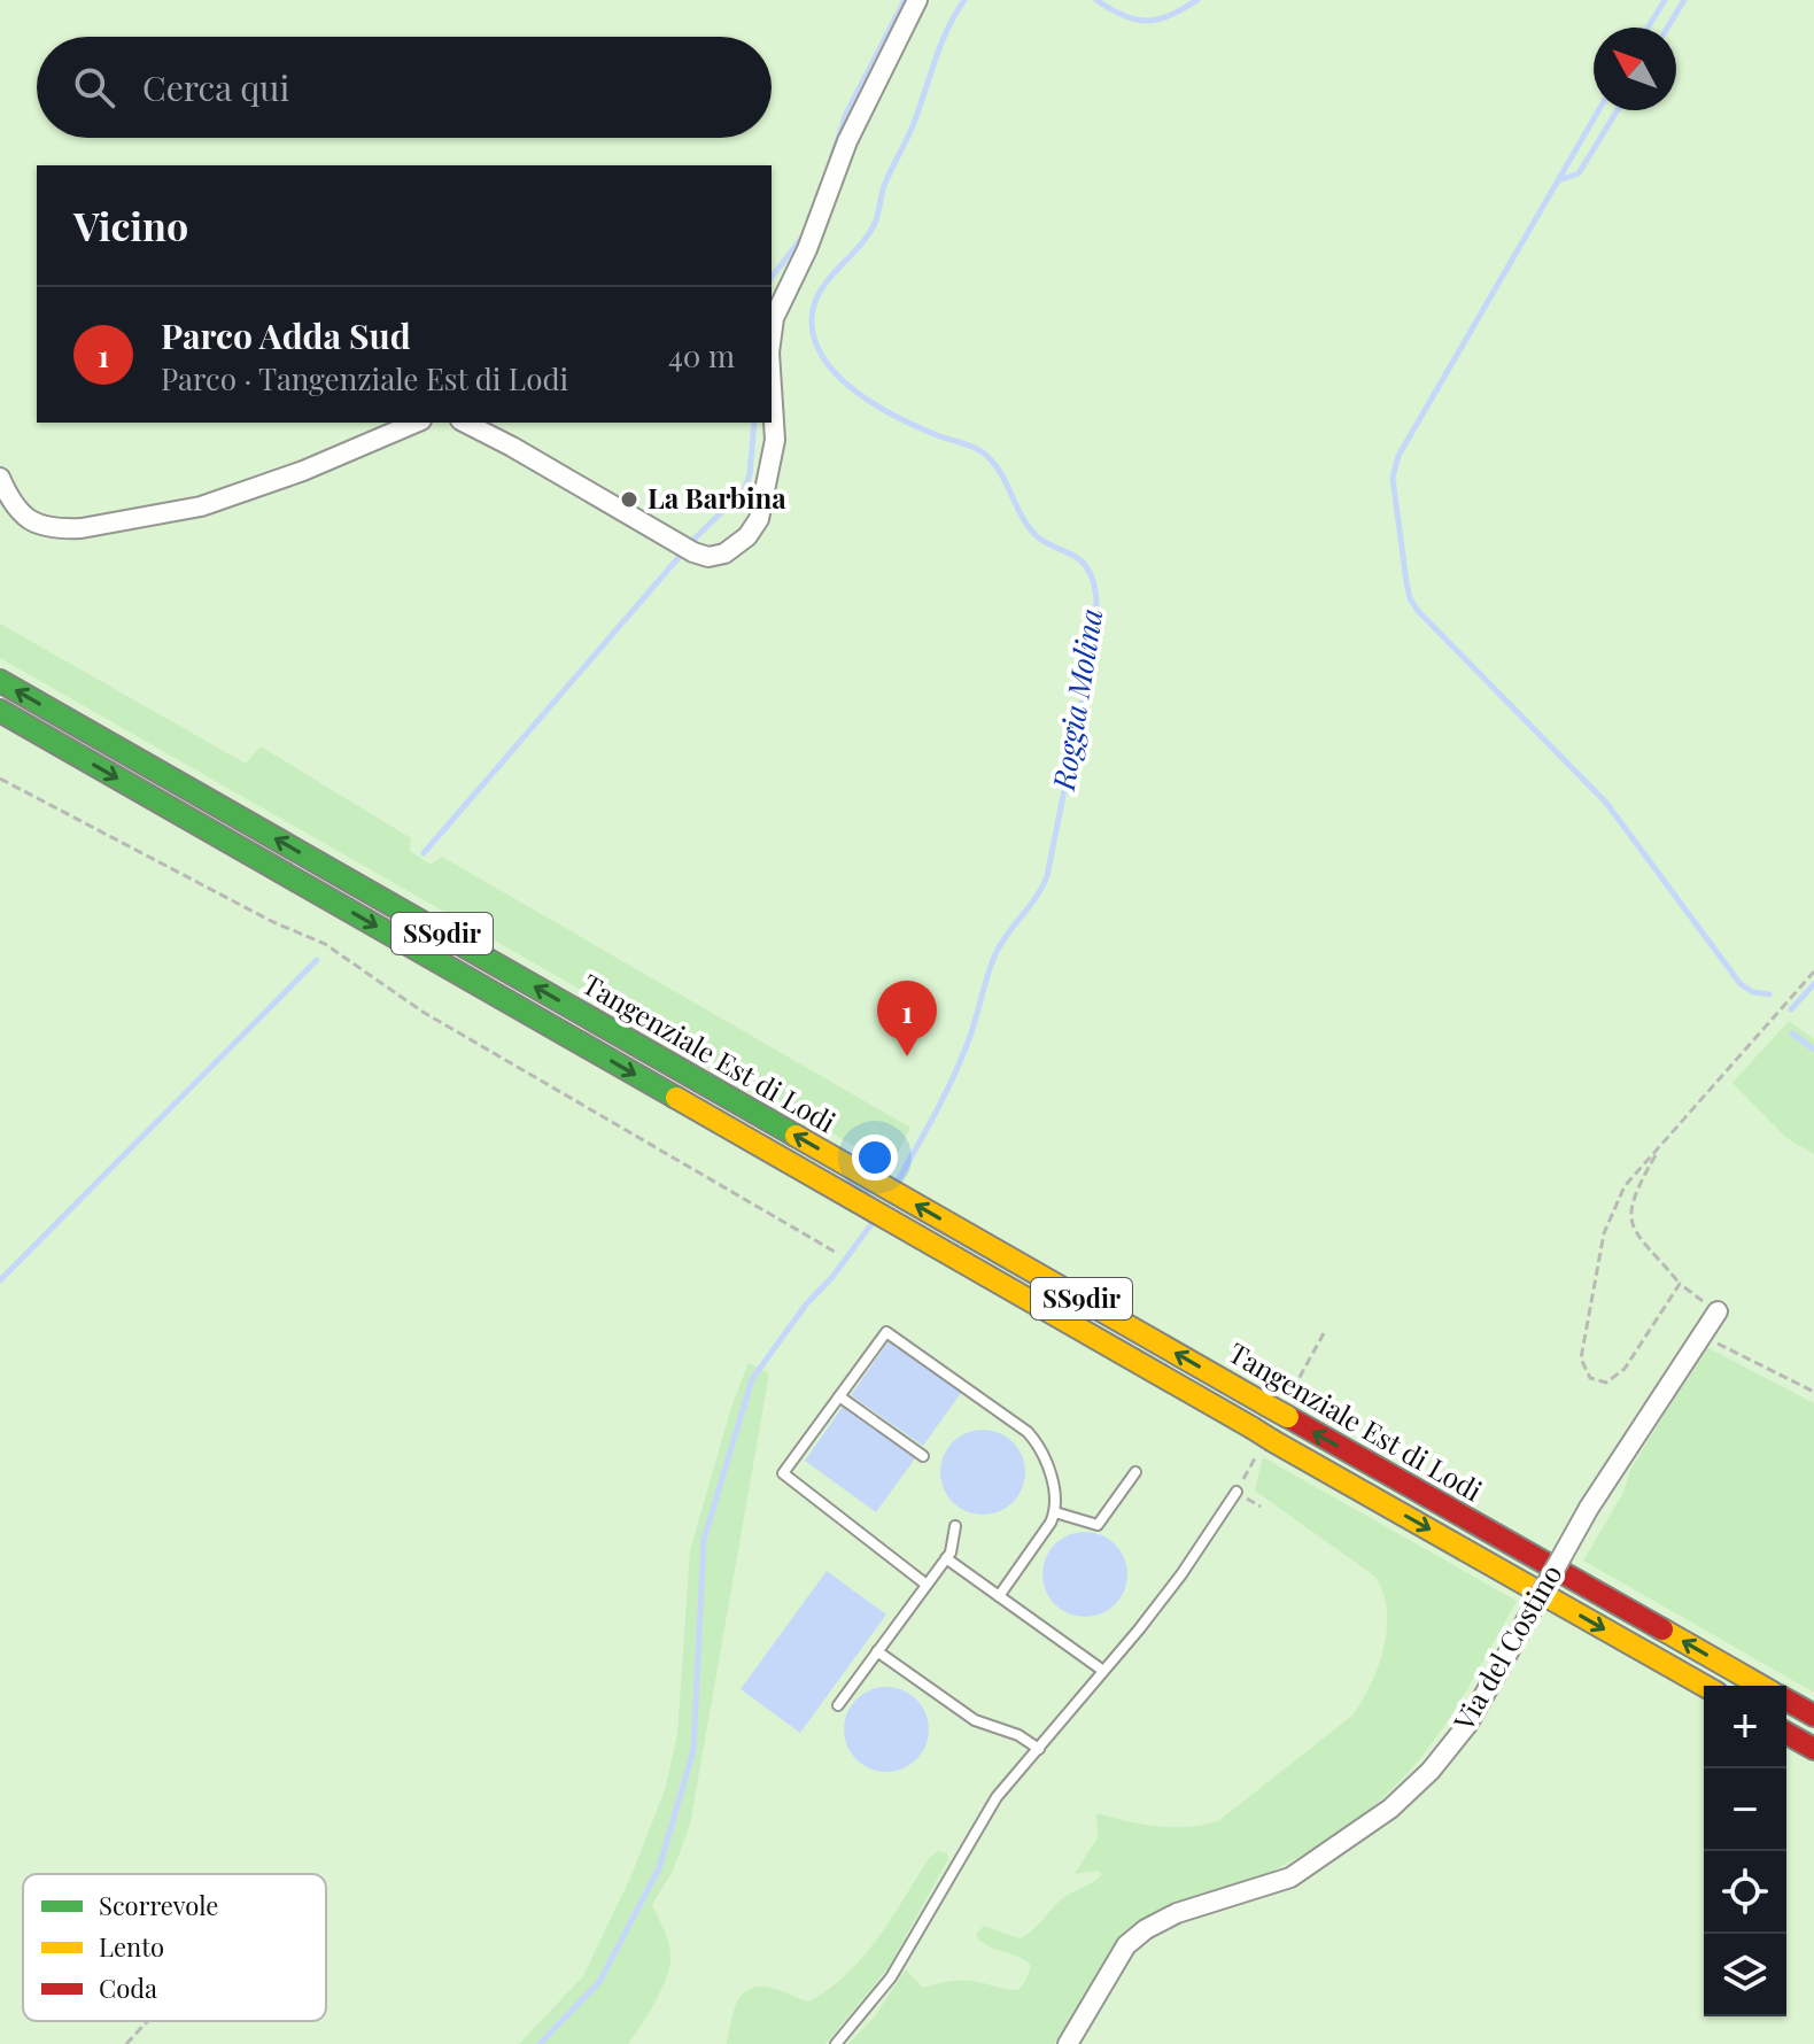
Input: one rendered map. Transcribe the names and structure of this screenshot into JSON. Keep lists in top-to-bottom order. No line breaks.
{"streets":{"highway":["SS9dir","Tangenziale Est di Lodi"],"street":["Via del Costino"]},"water":["Roggia Molina"],"places":["La Barbina"],"legend":["Scorrevole","Lento","Coda"],"north":"top left","page":{"search":"Cerca qui","heading":"Vicino","list":[{"mark":"1","name":"Parco Adda Sud","note":"Parco · Tangenziale Est di Lodi","value":"40 m"}],"pins":"1","map_buttons":["+","−"]}}
